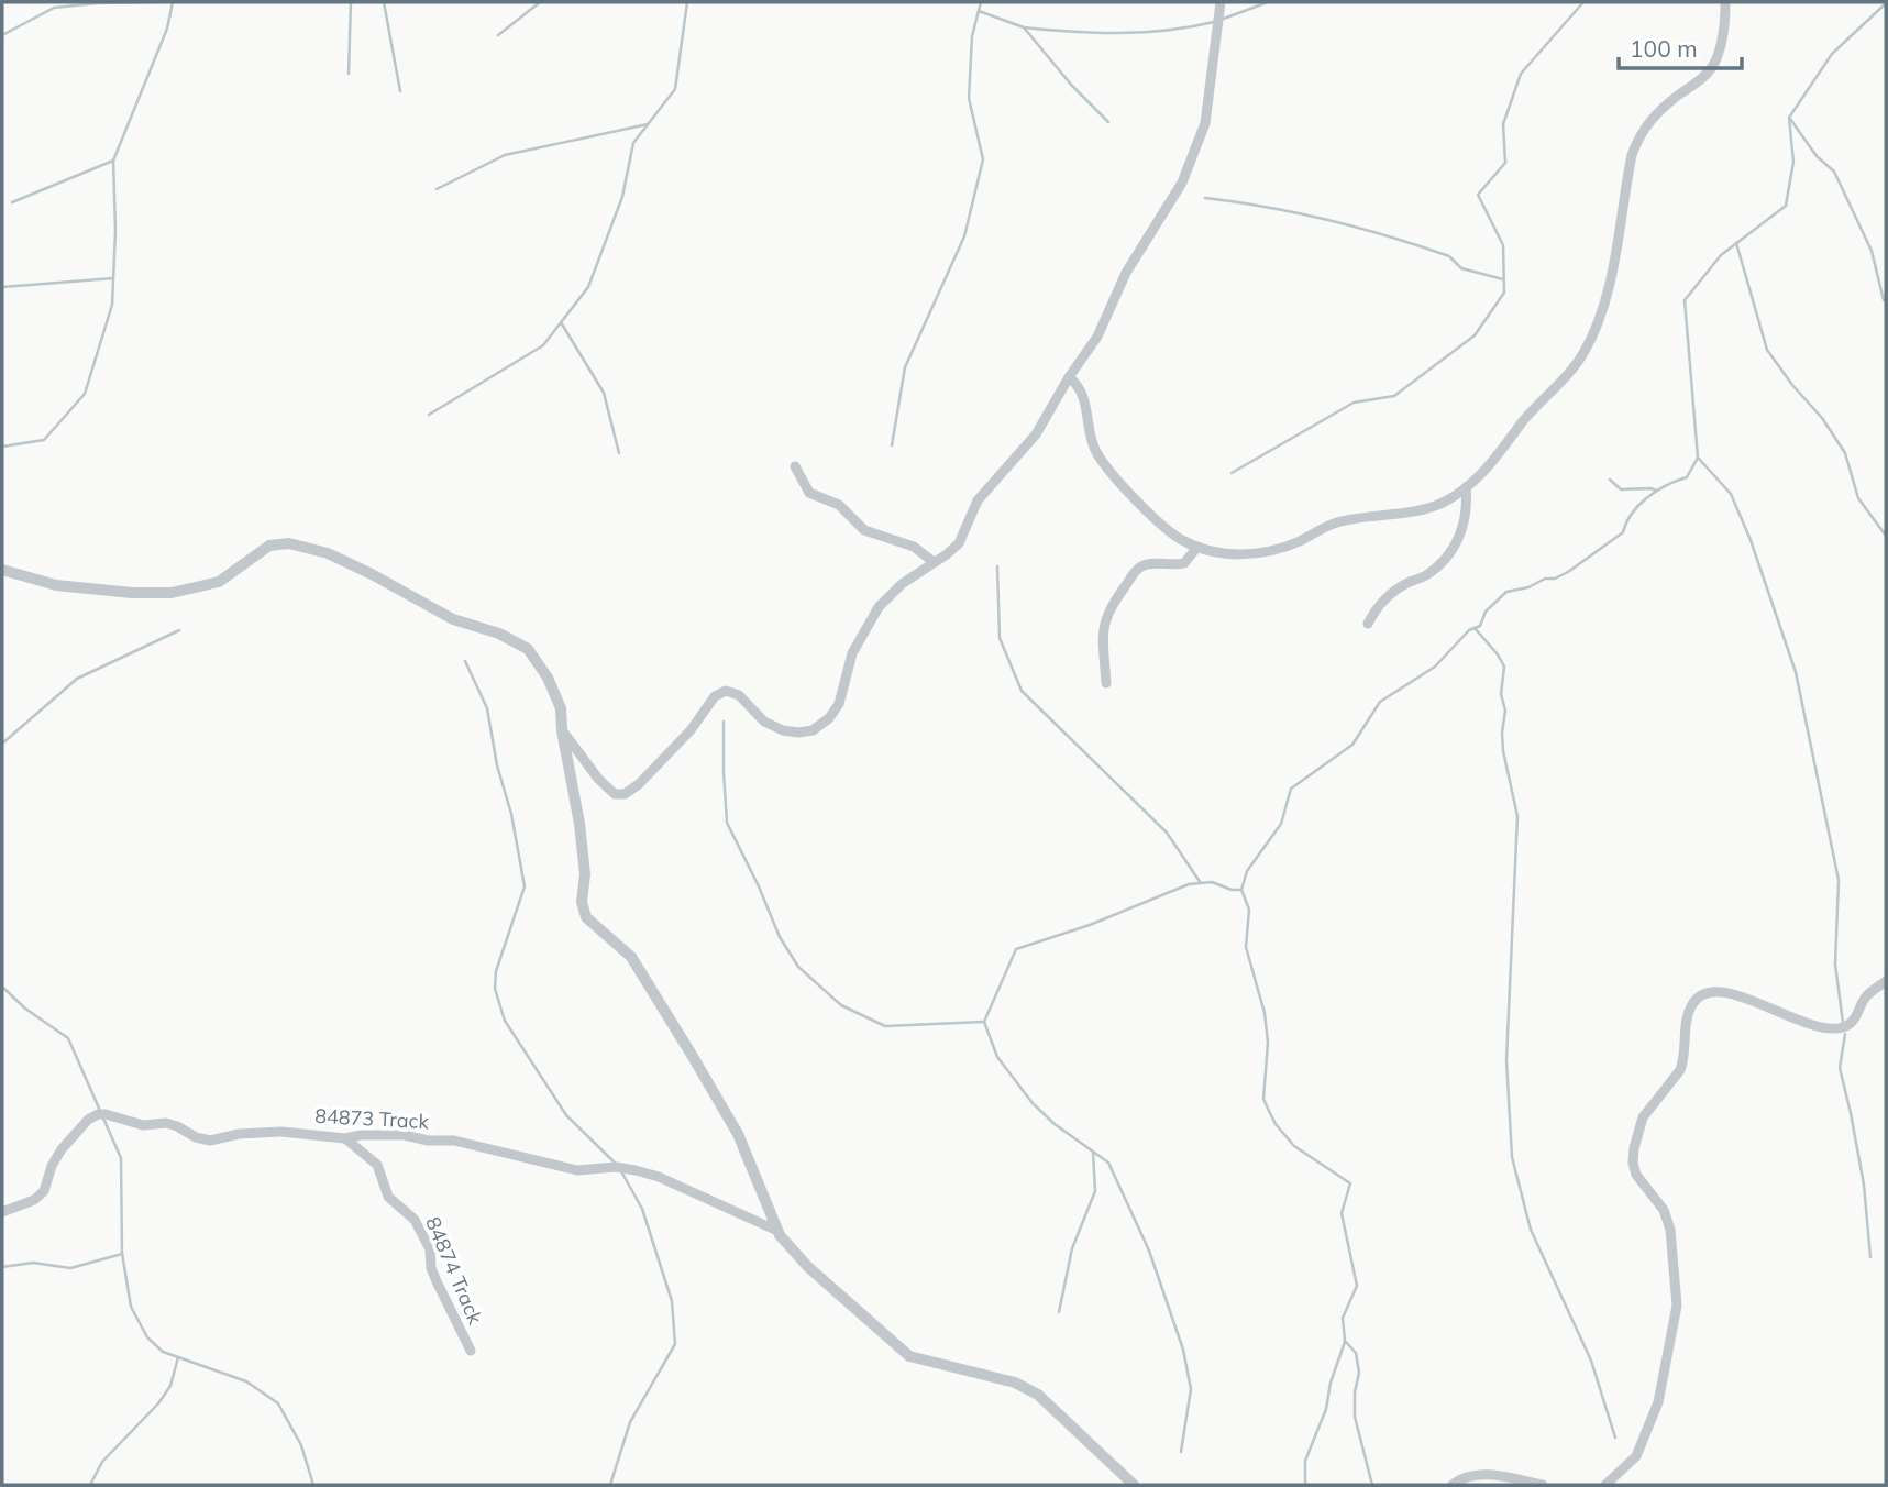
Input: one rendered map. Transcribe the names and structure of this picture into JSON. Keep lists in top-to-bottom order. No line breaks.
{"streets":{"street":["84873 Track","84874 Track"]},"crossings":[["84873 Track","84874 Track"]],"scale_bar":"100 m"}
